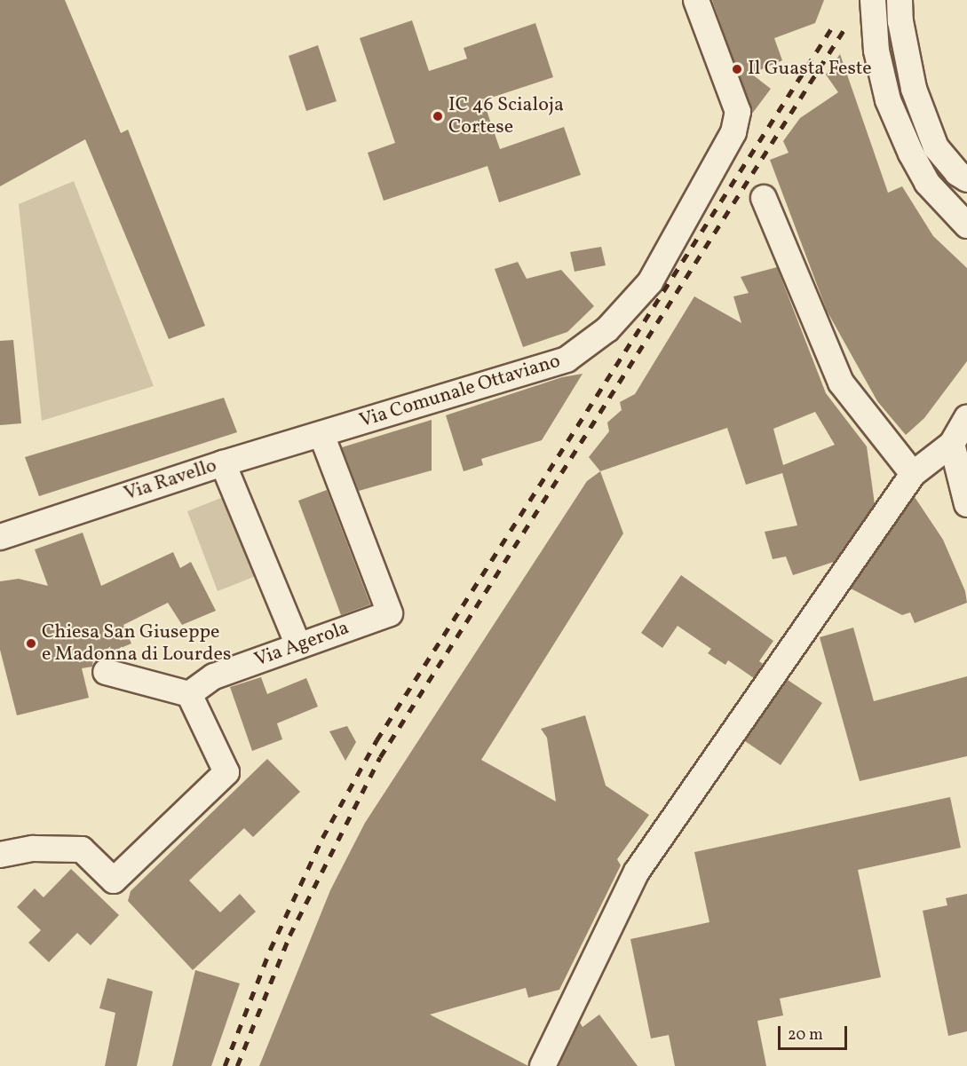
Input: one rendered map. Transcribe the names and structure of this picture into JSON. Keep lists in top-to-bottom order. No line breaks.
{"streets":{"street":["Via Comunale Ottaviano","Via Ravello","Via Agerola"]},"crossings":[["Via Comunale Ottaviano","Via Ravello"],["Via Comunale Ottaviano","Via Agerola"],["Via Ravello","Via Agerola"]],"places":["Il Guasta Feste","IC 46 Scialoja Cortese","Chiesa San Giuseppe e Madonna di Lourdes"],"scale_bar":"20 m"}
